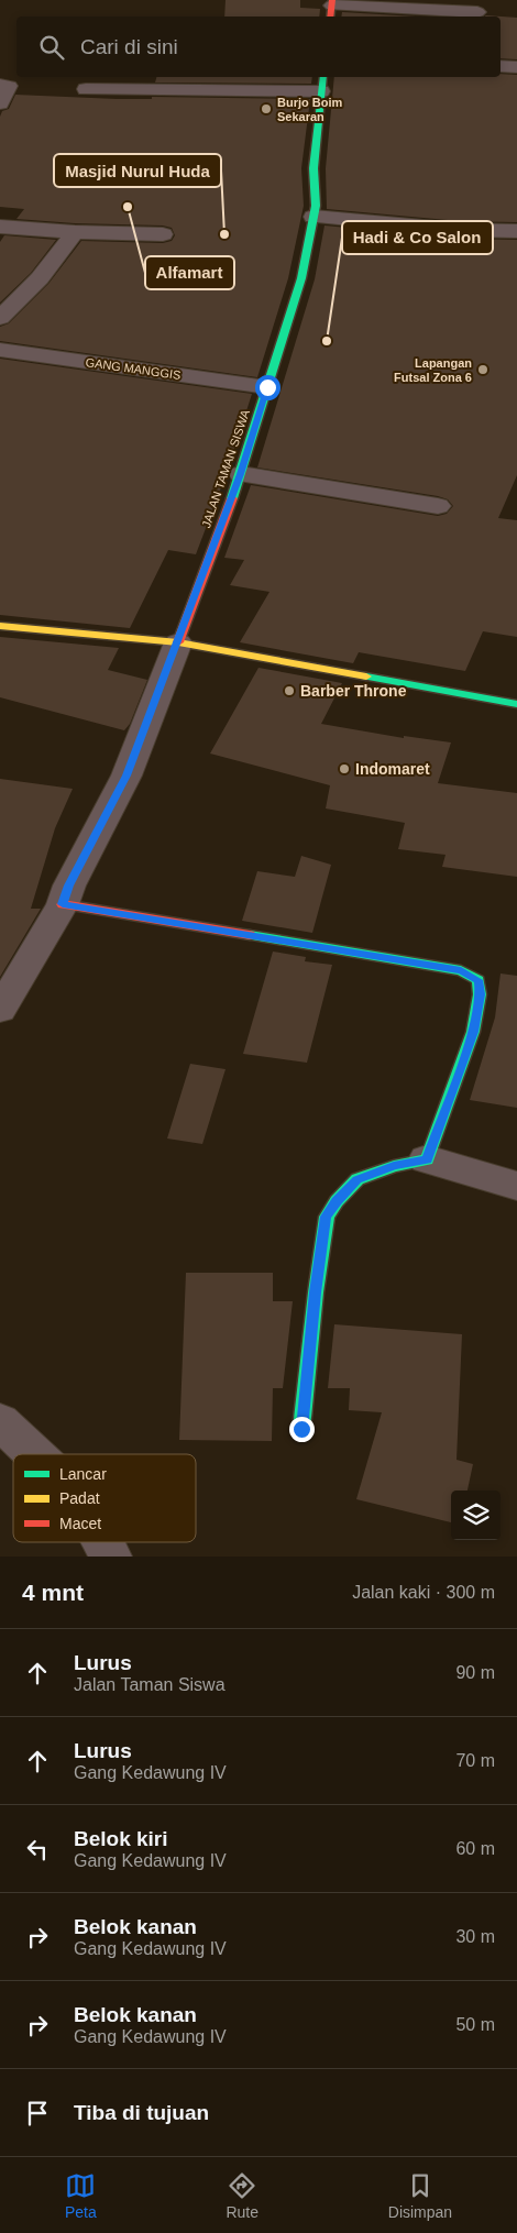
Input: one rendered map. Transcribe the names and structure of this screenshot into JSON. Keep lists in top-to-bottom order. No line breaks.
{"streets":{"main road":["JALAN TAMAN SISWA"],"street":["GANG MANGGIS"]},"crossings":[["GANG MANGGIS","JALAN TAMAN SISWA"]],"places":["Burjo Boim Sekaran","Alfamart","Masjid Nurul Huda","Hadi & Co Salon","Lapangan Futsal Zona 6","Barber Throne","Indomaret"],"legend":["Lancar","Padat","Macet"],"page":{"search":"Cari di sini","heading":["4 mnt","Jalan kaki · 300 m"],"list":[["Lurus","Jalan Taman Siswa","90 m"],["Lurus","Gang Kedawung IV","70 m"],["Belok kiri","Gang Kedawung IV","60 m"],["Belok kanan","Gang Kedawung IV","30 m"],["Belok kanan","Gang Kedawung IV","50 m"],"Tiba di tujuan"],"nav":["Peta","Rute","Disimpan"]}}
